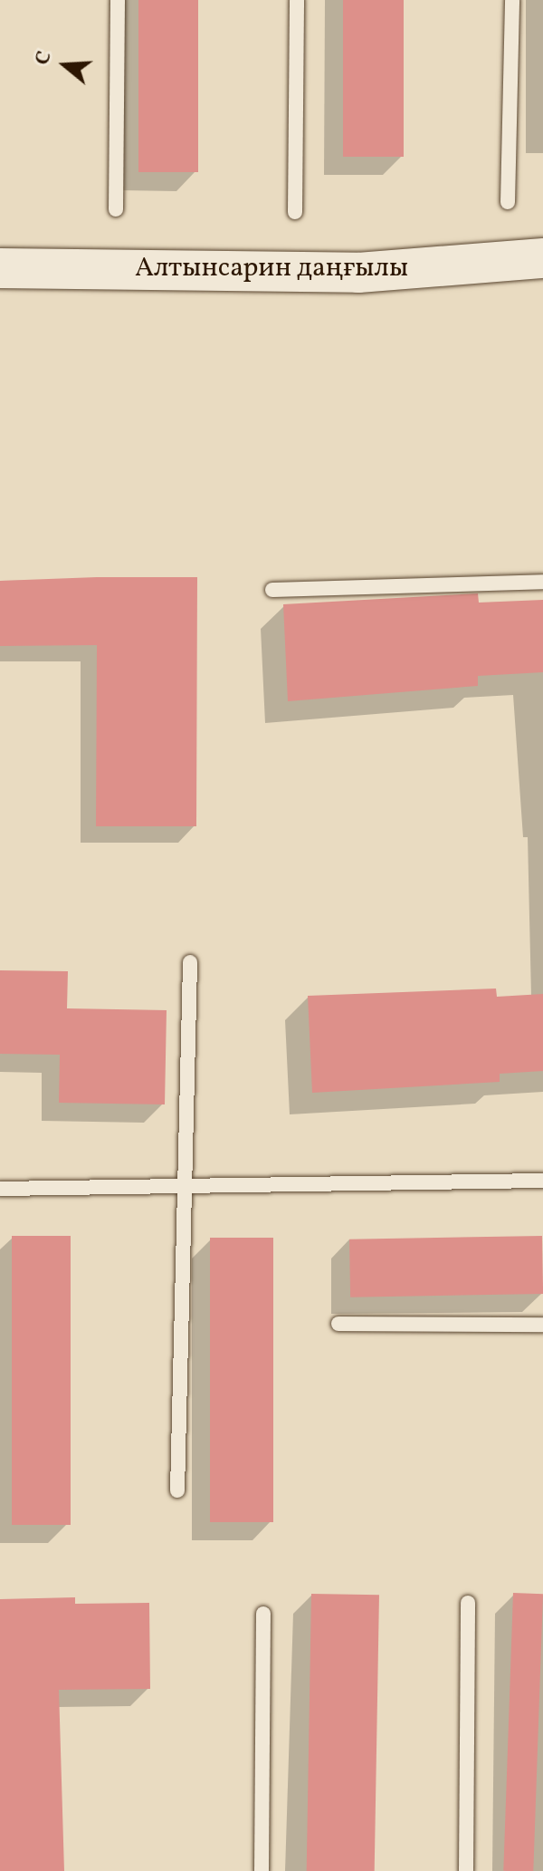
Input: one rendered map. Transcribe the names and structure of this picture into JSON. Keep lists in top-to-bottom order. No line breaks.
{"streets":{"main road":["Алтынсарин даңғылы"]},"north":"left"}
